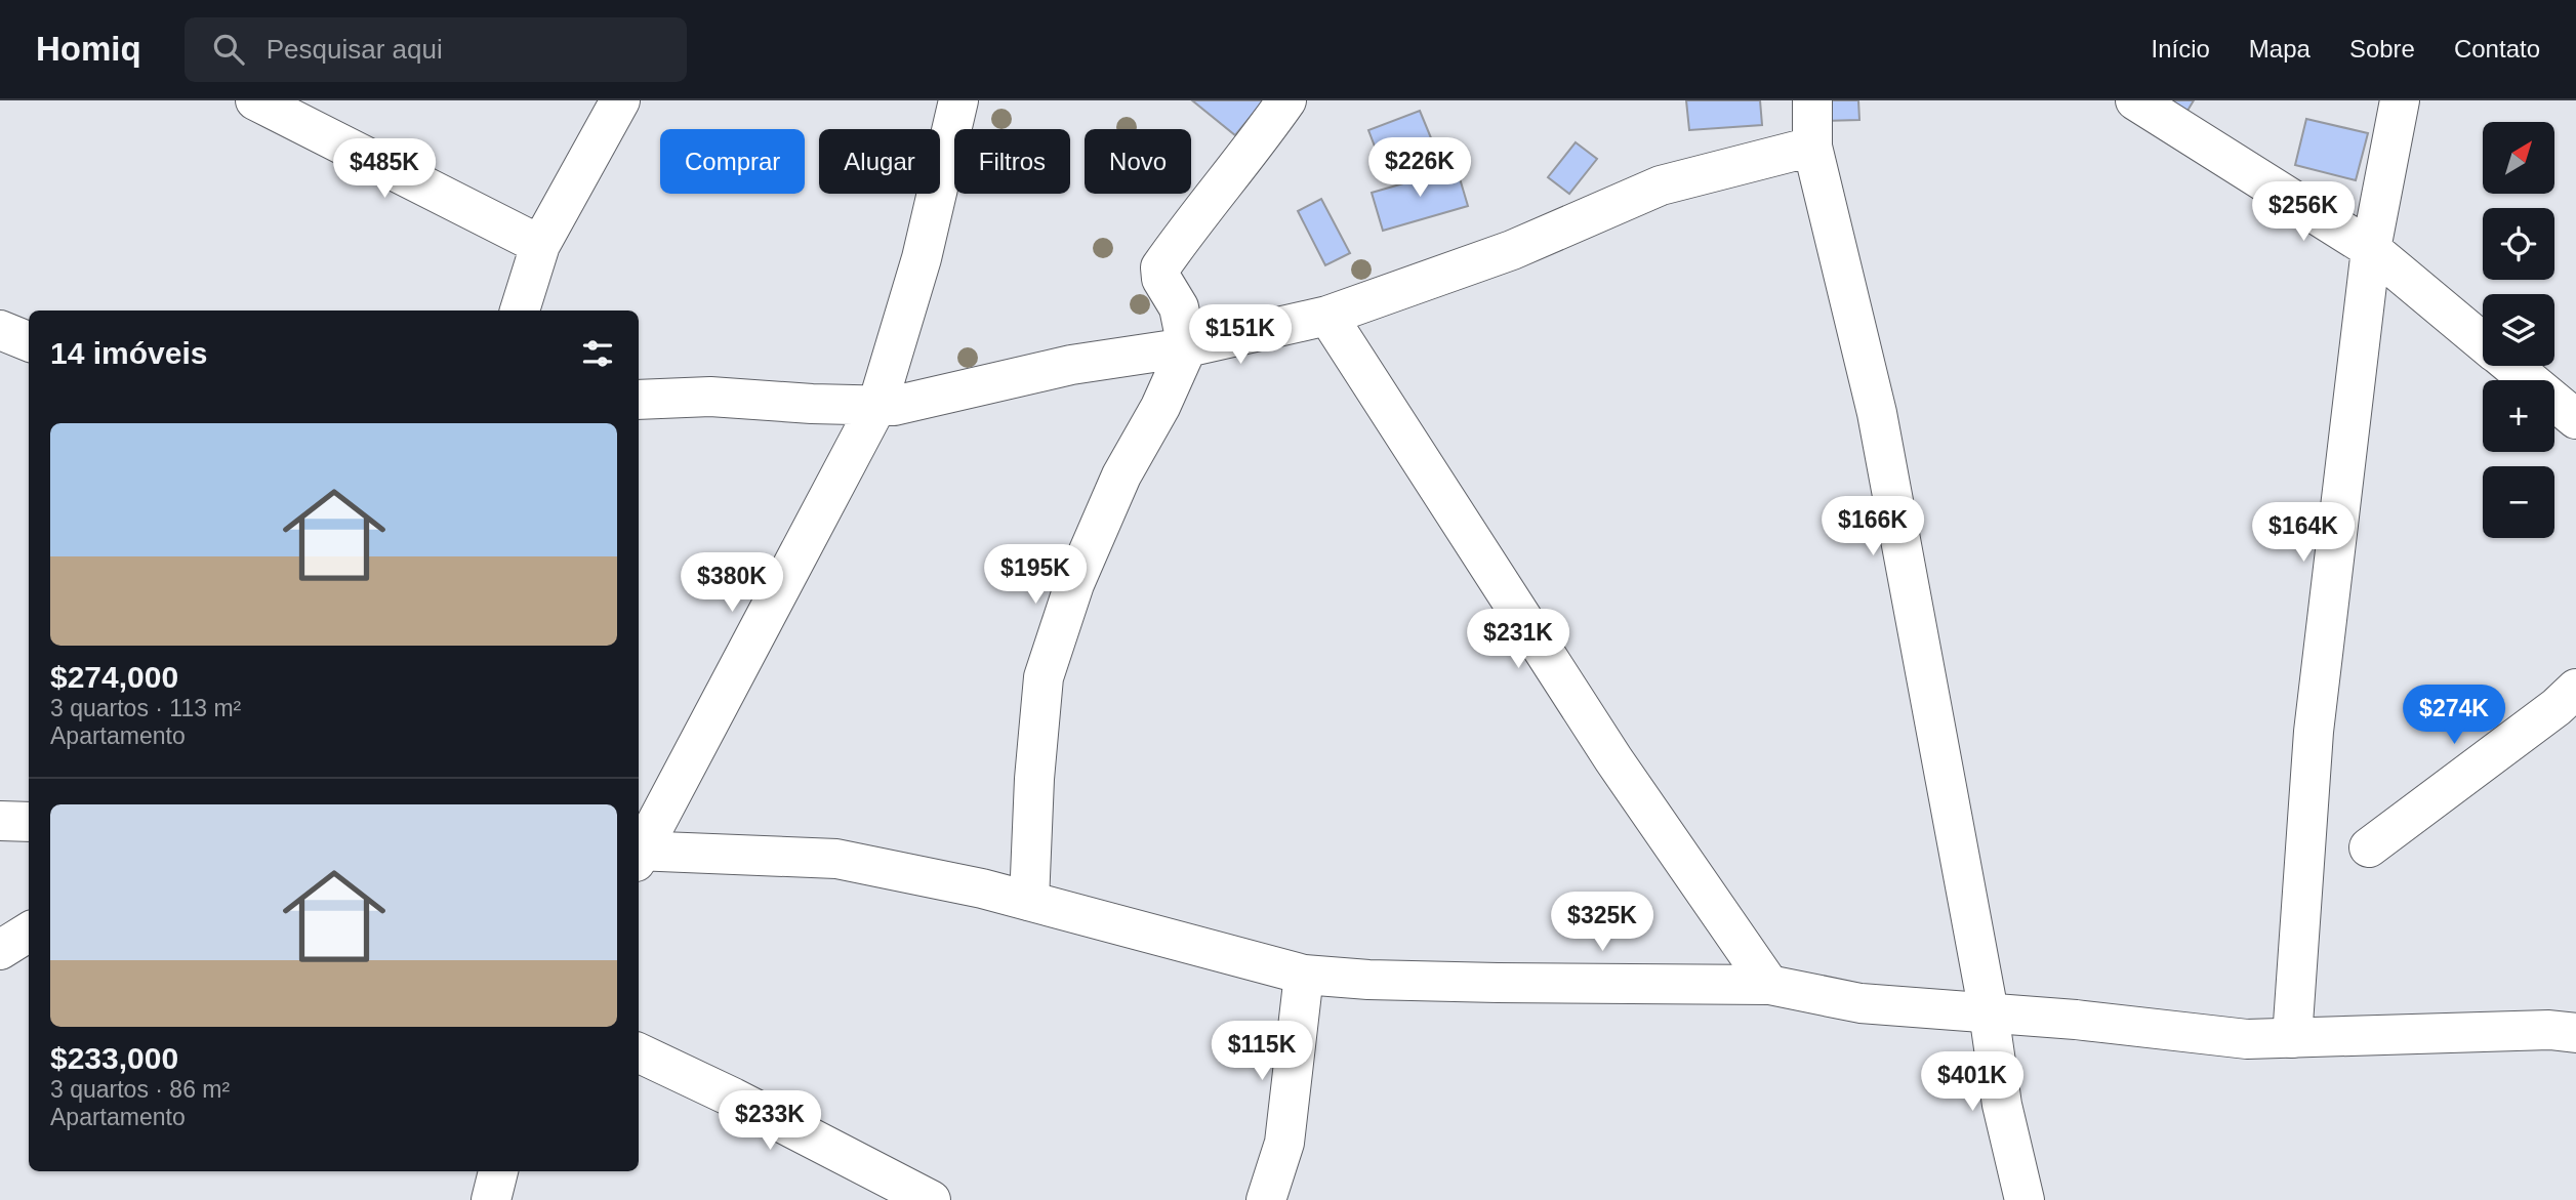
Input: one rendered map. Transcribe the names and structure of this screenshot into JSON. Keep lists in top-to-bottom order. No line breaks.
{"north":"top right","page":{"header":"Homiq","search":"Pesquisar aqui","nav":["Início","Mapa","Sobre","Contato"],"map_buttons":["+","−"],"chip":["Comprar","Alugar","Filtros","Novo"],"price":["$226K","$485K","$256K","$151K","$166K","$164K","$195K","$380K","$231K","$274K","$325K","$115K","$401K","$233K"],"heading":"14 imóveis","list":[{"name":"$274,000","note":"3 quartos · 113 m² · Apartamento"},{"name":"$233,000","note":"3 quartos · 86 m² · Apartamento"}]}}
